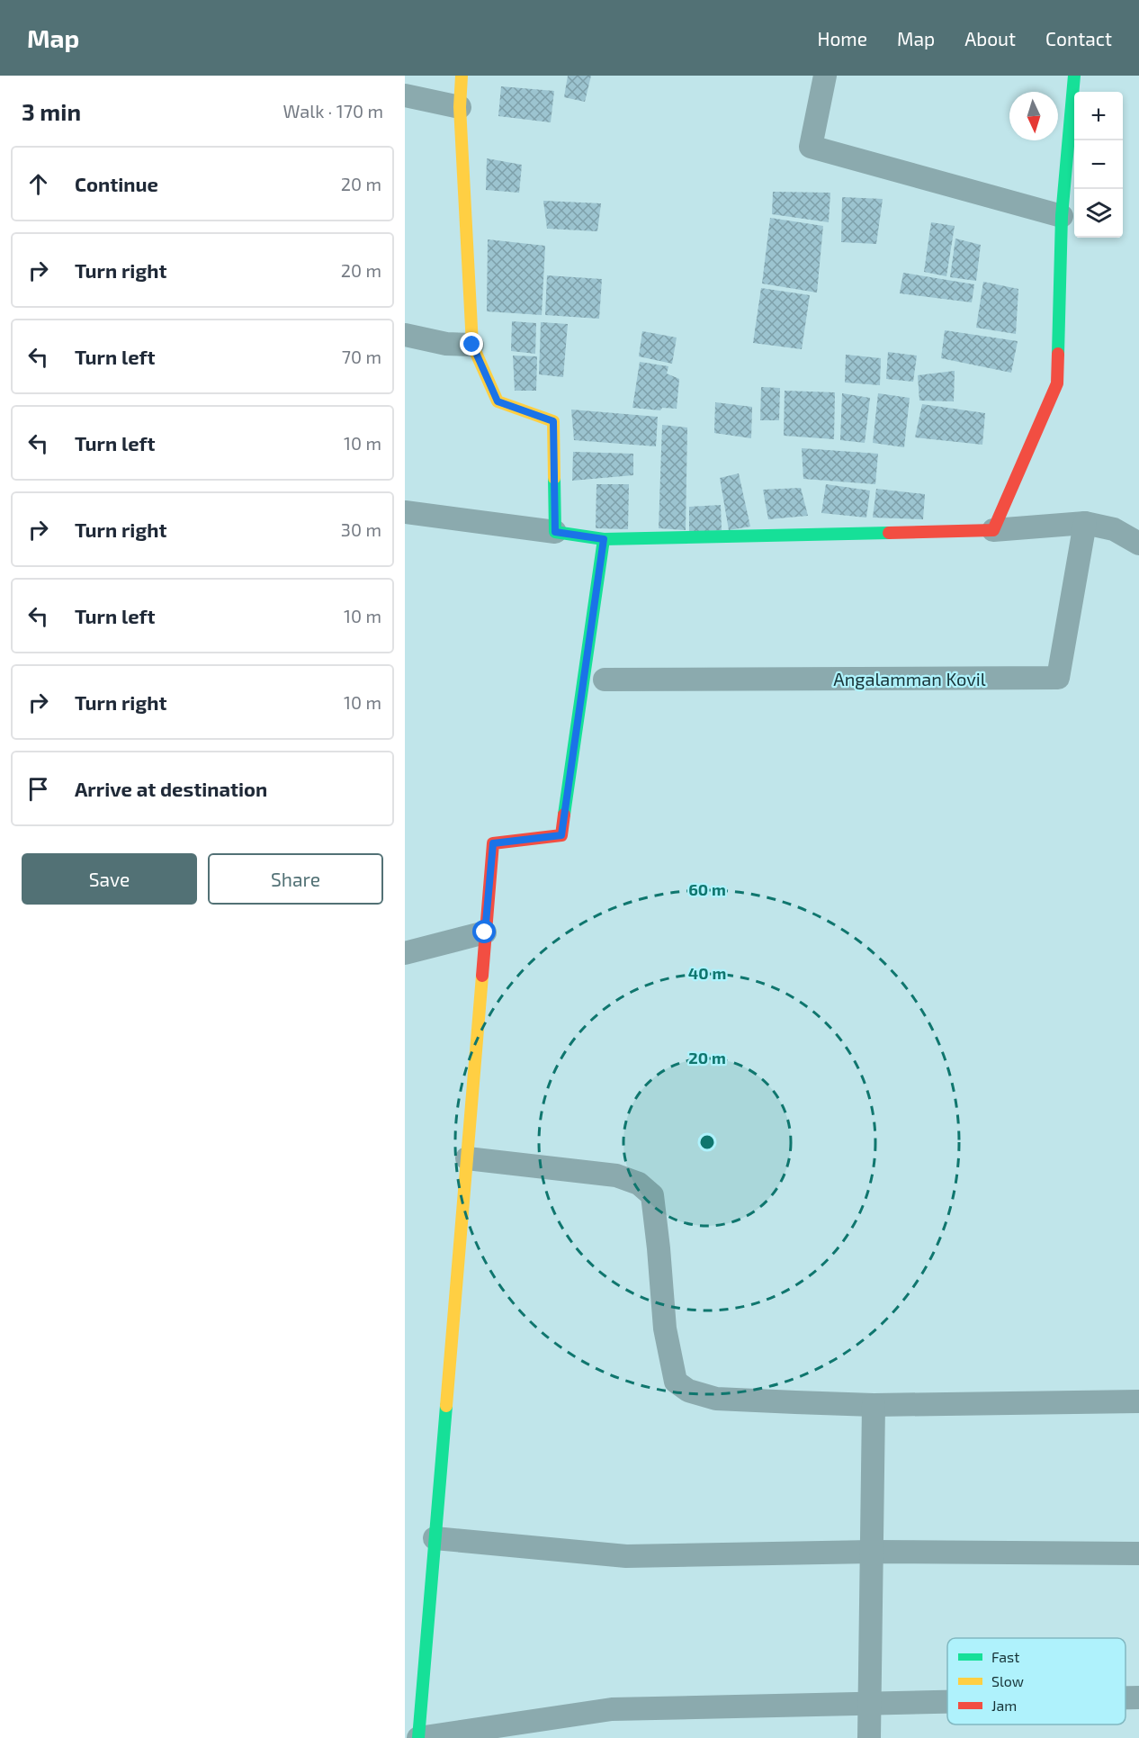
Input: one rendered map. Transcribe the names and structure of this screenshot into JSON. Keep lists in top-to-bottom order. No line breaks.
{"streets":{"street":["Angalamman Kovil"]},"legend":["Fast","Slow","Jam"],"north":"bottom","page":{"header":"Map","nav":["Home","Map","About","Contact"],"heading":["3 min","Walk · 170 m"],"map_buttons":["+","−"],"list":[["Continue","20 m"],["Turn right","20 m"],["Turn left","70 m"],["Turn left","10 m"],["Turn right","30 m"],["Turn left","10 m"],["Turn right","10 m"],"Arrive at destination"],"buttons":["Save","Share"]},"rings":["60 m","40 m","20 m"]}
